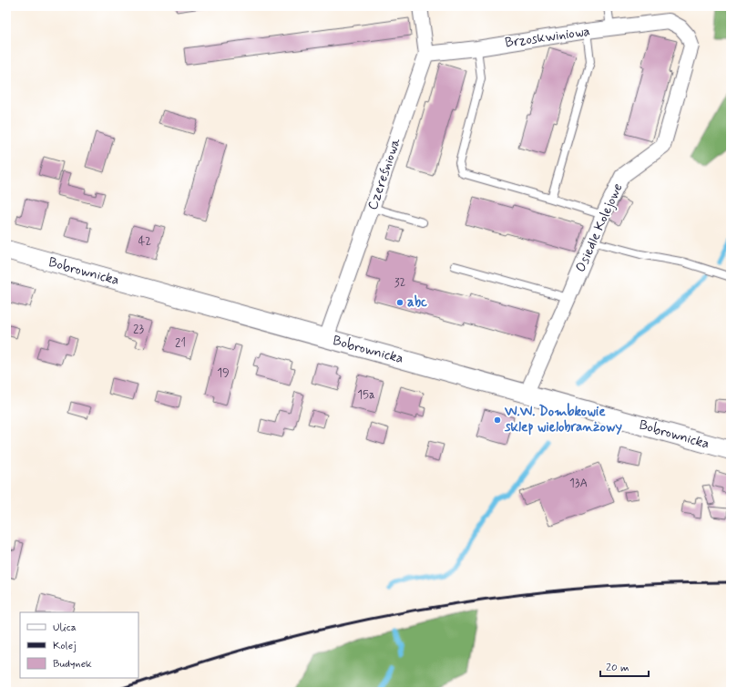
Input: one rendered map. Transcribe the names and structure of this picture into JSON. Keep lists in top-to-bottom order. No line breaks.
{"streets":{"street":["Brzoskwiniowa","Czereśniowa","Osiedle Kolejowe","Bobrownicka"]},"crossings":[["Brzoskwiniowa","Czereśniowa"],["Brzoskwiniowa","Osiedle Kolejowe"],["Czereśniowa","Bobrownicka"],["Osiedle Kolejowe","Bobrownicka"]],"places":["abc","W.W. Dombkowie sklep wielobranżowy"],"house_numbers":["42","32","23","21","19","15a","13A"],"legend":["Ulica","Kolej","Budynek"],"scale_bar":"20 m"}
